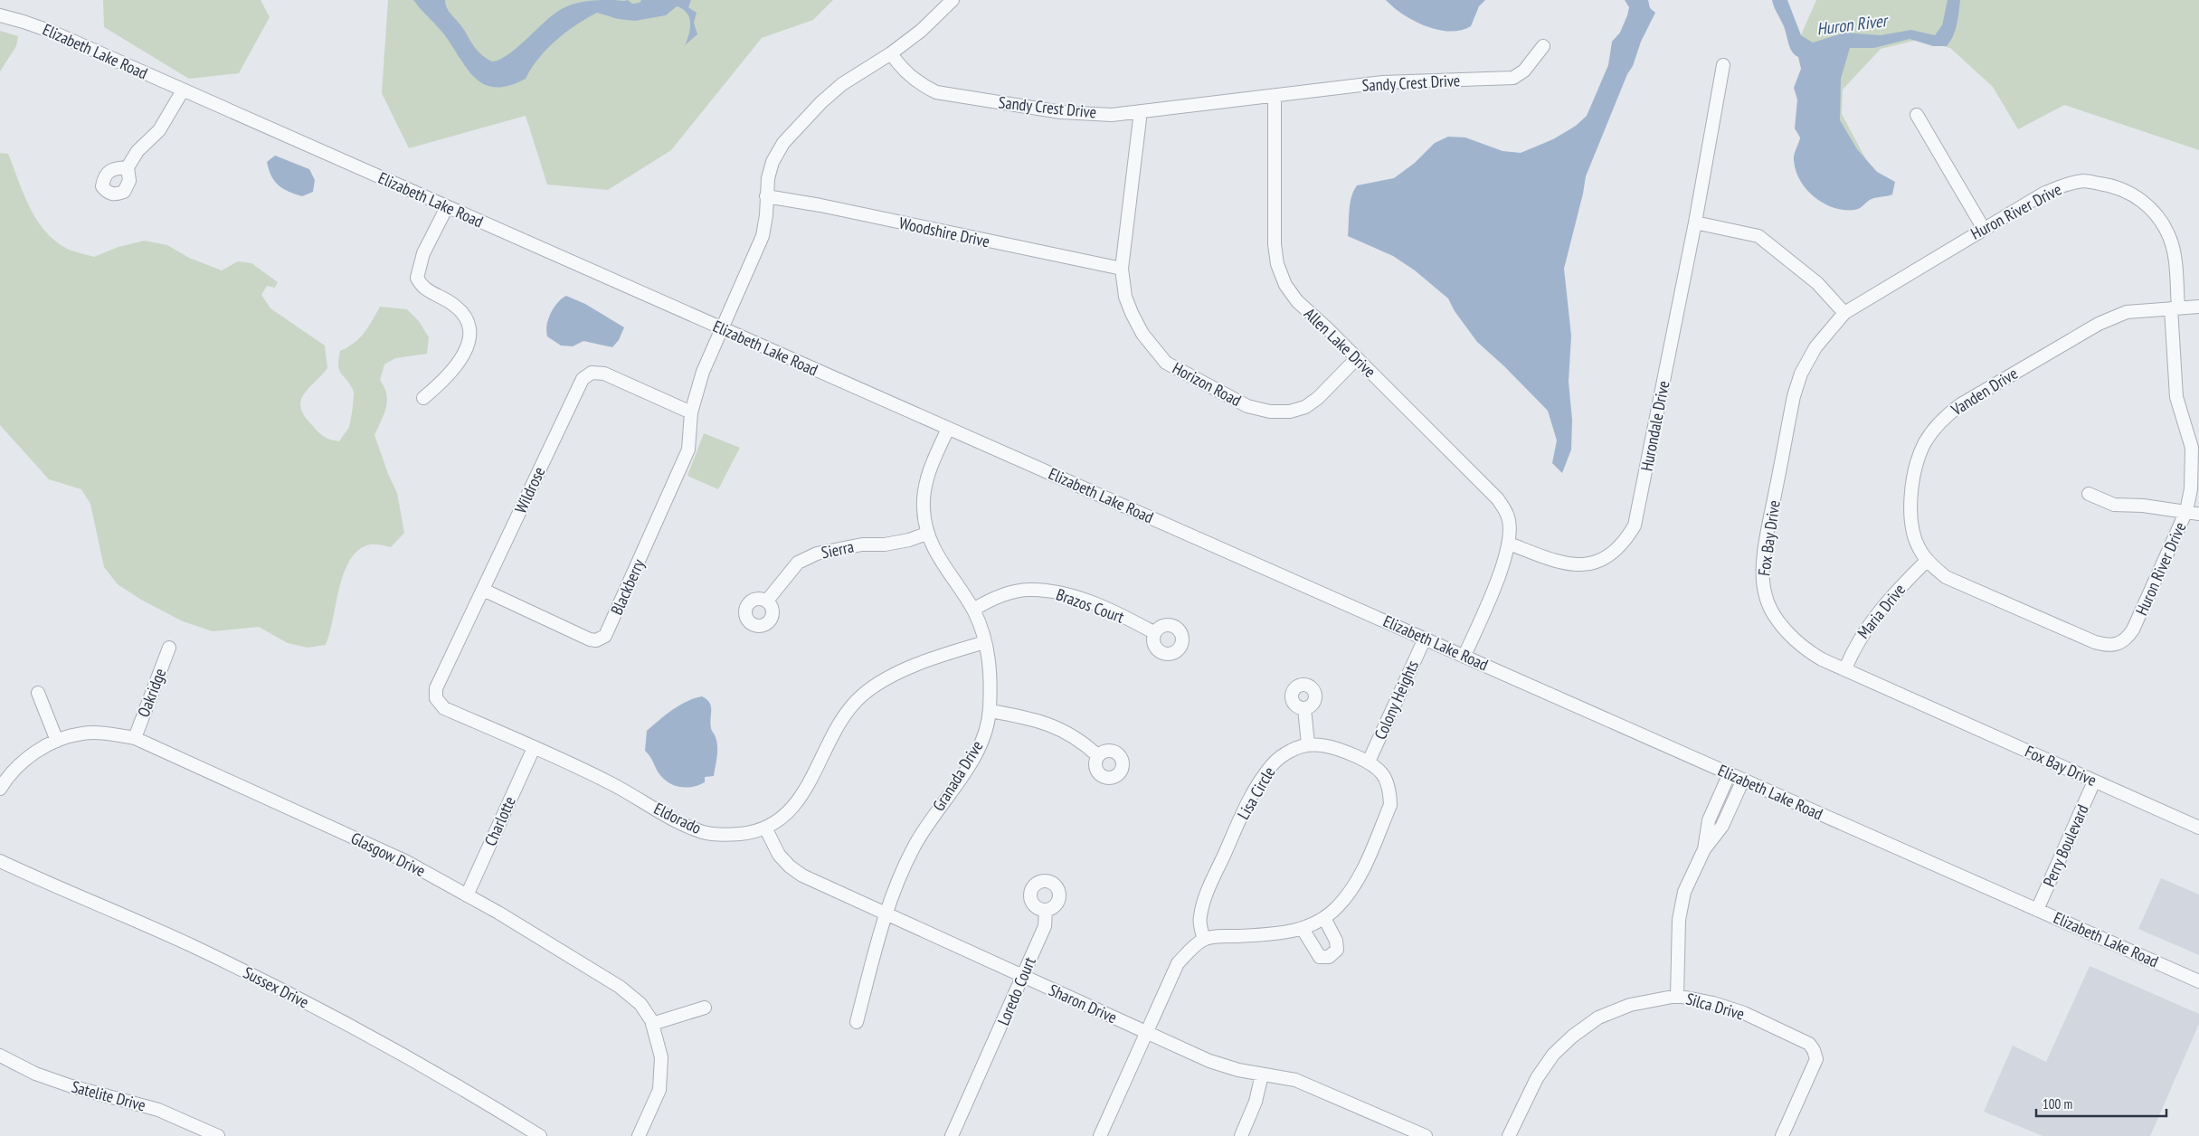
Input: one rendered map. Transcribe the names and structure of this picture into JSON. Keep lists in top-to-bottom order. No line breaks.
{"streets":{"street":["Elizabeth Lake Road","Sandy Crest Drive","Huron River Drive","Woodshire Drive","Allen Lake Drive","Horizon Road","Vanden Drive","Hurondale Drive","Wildrose","Fox Bay Drive","Sierra","Blackberry","Brazos Court","Maria Drive","Oakridge","Colony Heights","Granada Drive","Lisa Circle","Eldorado","Charlotte","Perry Boulevard","Glasgow Drive","Sussex Drive","Loredo Court","Sharon Drive","Silca Drive","Satelite Drive"]},"crossings":[["Elizabeth Lake Road","Colony Heights"],["Elizabeth Lake Road","Granada Drive"],["Elizabeth Lake Road","Perry Boulevard"],["Sandy Crest Drive","Allen Lake Drive"],["Sandy Crest Drive","Horizon Road"],["Huron River Drive","Vanden Drive"],["Huron River Drive","Fox Bay Drive"],["Woodshire Drive","Horizon Road"],["Allen Lake Drive","Horizon Road"],["Allen Lake Drive","Hurondale Drive"],["Vanden Drive","Maria Drive"],["Wildrose","Blackberry"],["Wildrose","Eldorado"],["Fox Bay Drive","Maria Drive"],["Fox Bay Drive","Perry Boulevard"],["Sierra","Granada Drive"],["Brazos Court","Granada Drive"],["Oakridge","Glasgow Drive"],["Colony Heights","Lisa Circle"],["Granada Drive","Eldorado"],["Granada Drive","Sharon Drive"],["Eldorado","Charlotte"],["Eldorado","Sharon Drive"],["Charlotte","Glasgow Drive"],["Loredo Court","Sharon Drive"]],"water":["Huron River"],"scale_bar":"100 m"}
